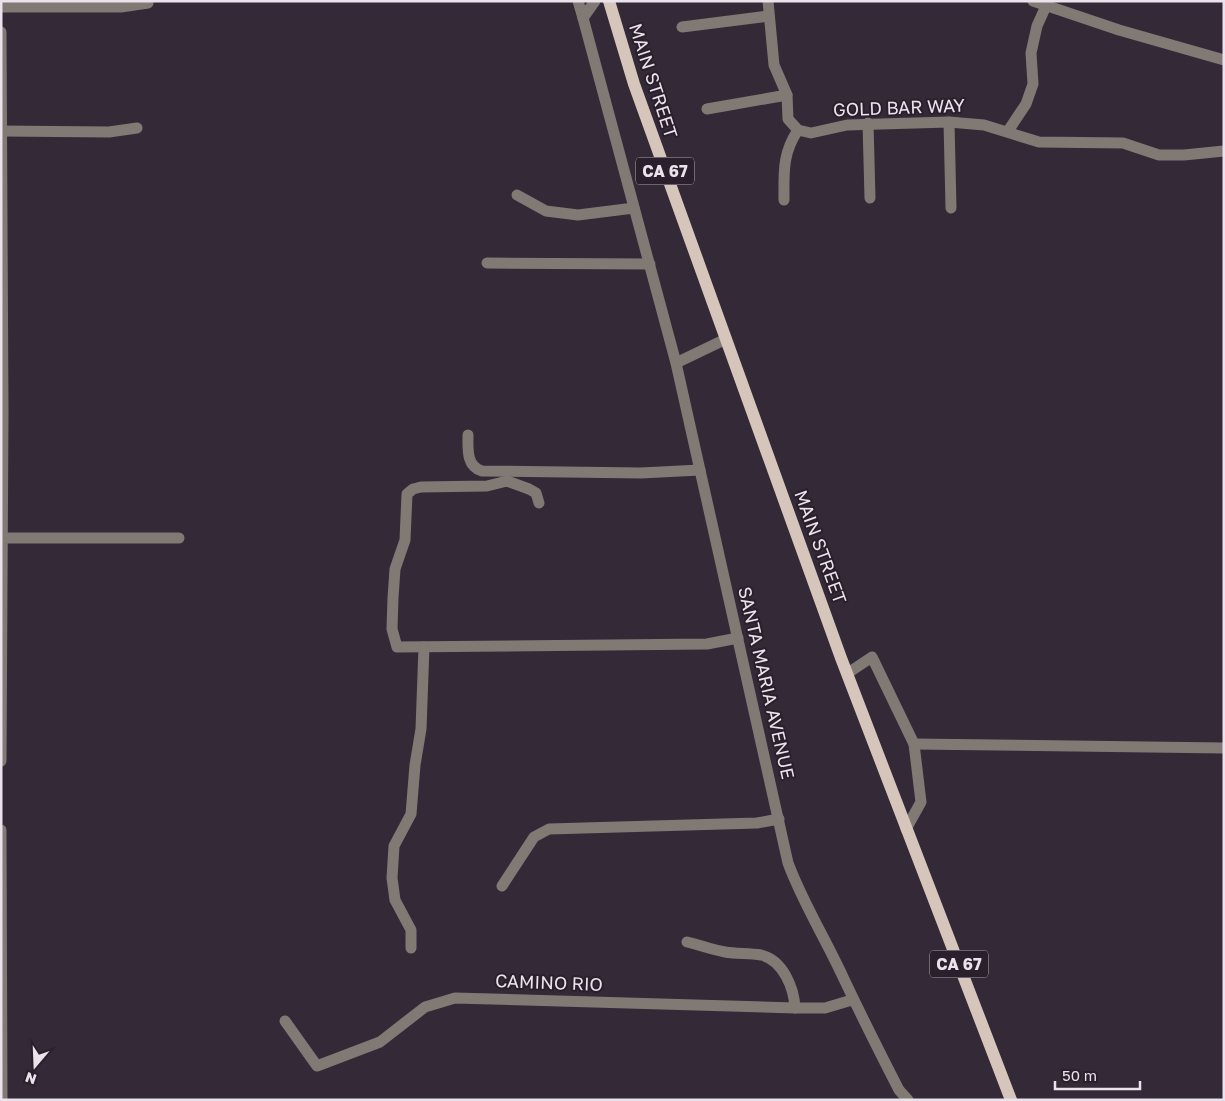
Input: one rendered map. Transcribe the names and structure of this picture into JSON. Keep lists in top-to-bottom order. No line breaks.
{"streets":{"main road":["MAIN STREET","CA 67"],"street":["GOLD BAR WAY","SANTA MARIA AVENUE","CAMINO RIO"]},"crossings":[["SANTA MARIA AVENUE","CAMINO RIO"]],"scale_bar":"50 m","north":"bottom"}
